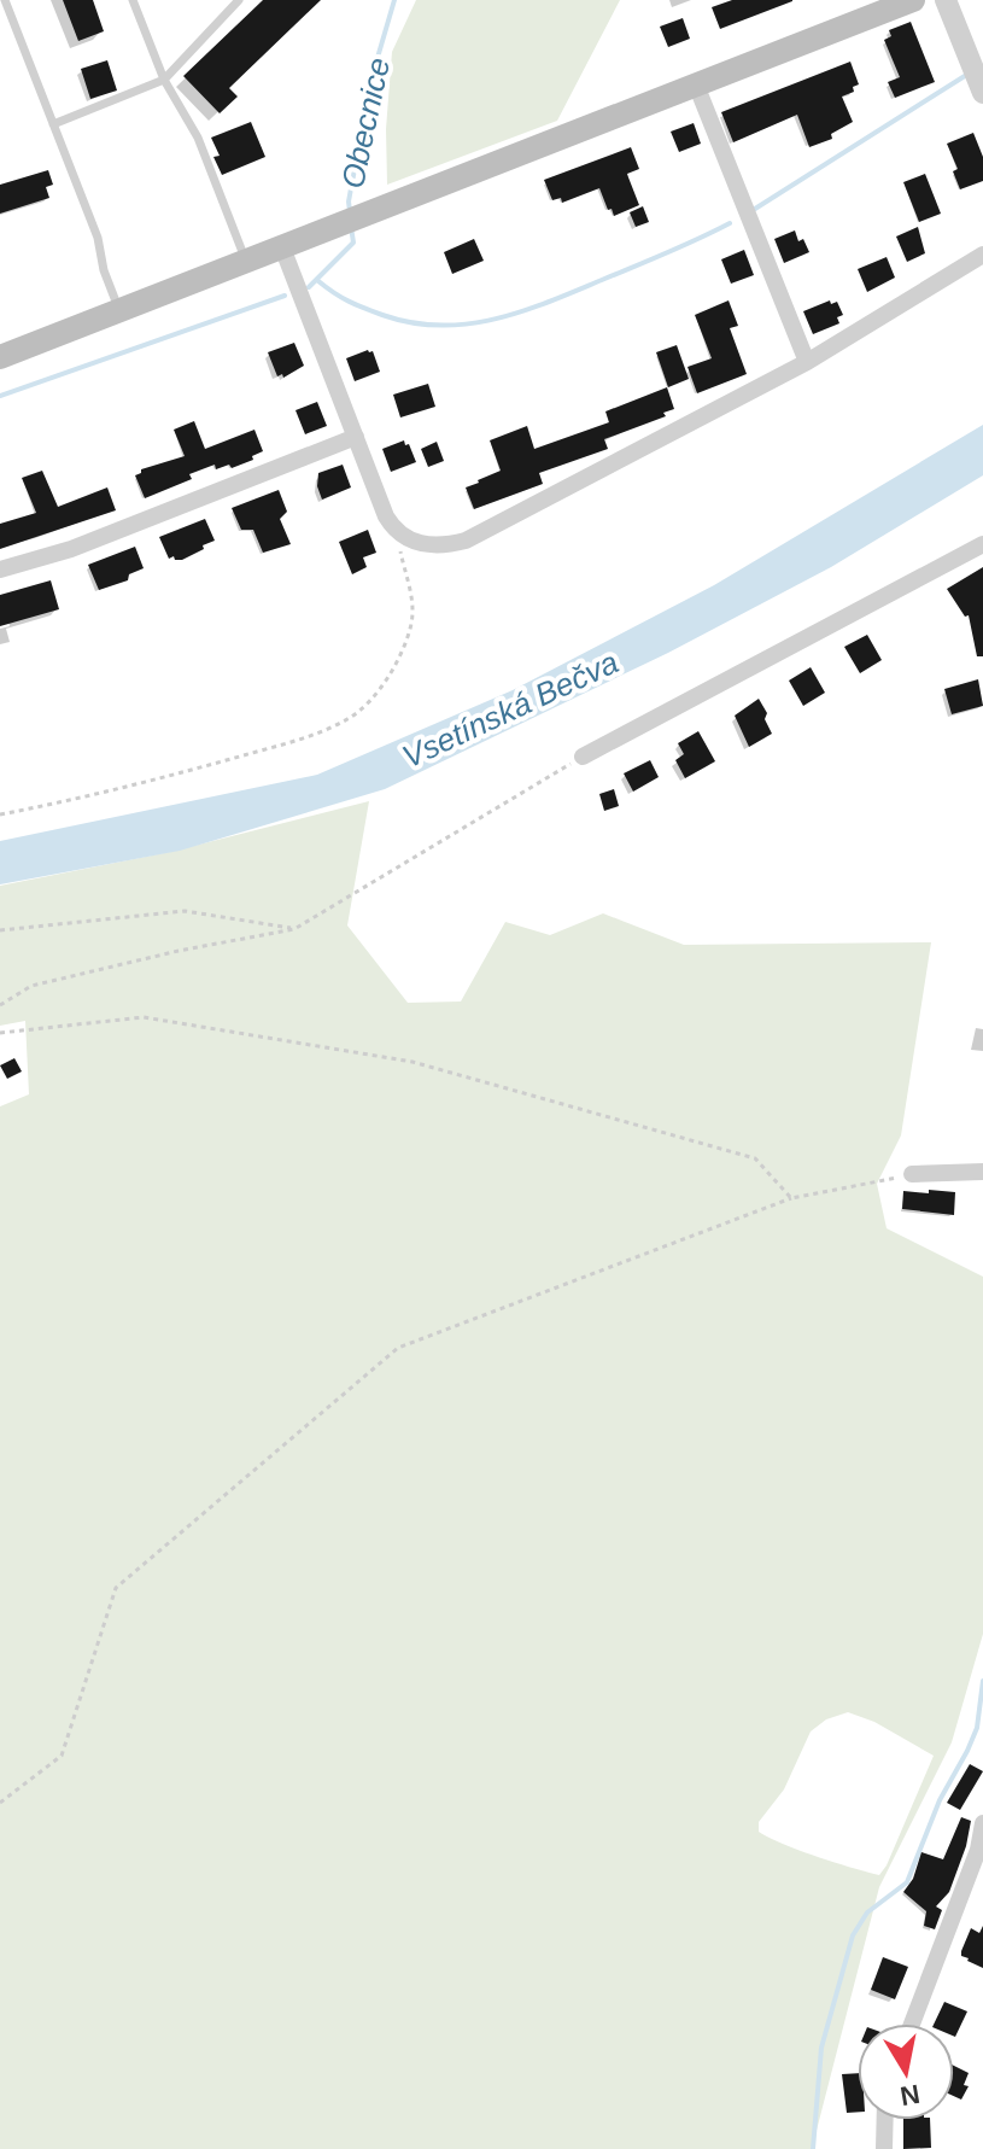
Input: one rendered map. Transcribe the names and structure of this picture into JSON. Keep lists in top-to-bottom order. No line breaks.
{"water":["Obecnice","Vsetínská Bečva"],"north":"bottom"}
